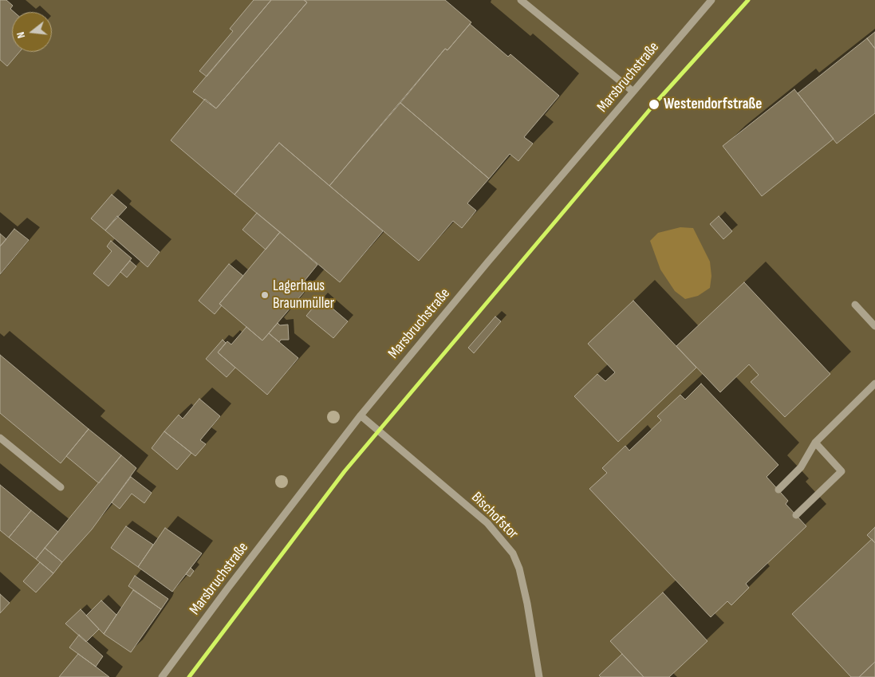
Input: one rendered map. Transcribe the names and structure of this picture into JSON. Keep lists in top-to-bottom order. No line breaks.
{"streets":{"street":["Marsbruchstraße","Bischofstor"]},"crossings":[["Marsbruchstraße","Bischofstor"]],"places":["Westendorfstraße","Lagerhaus Braunmüller"],"north":"left"}
